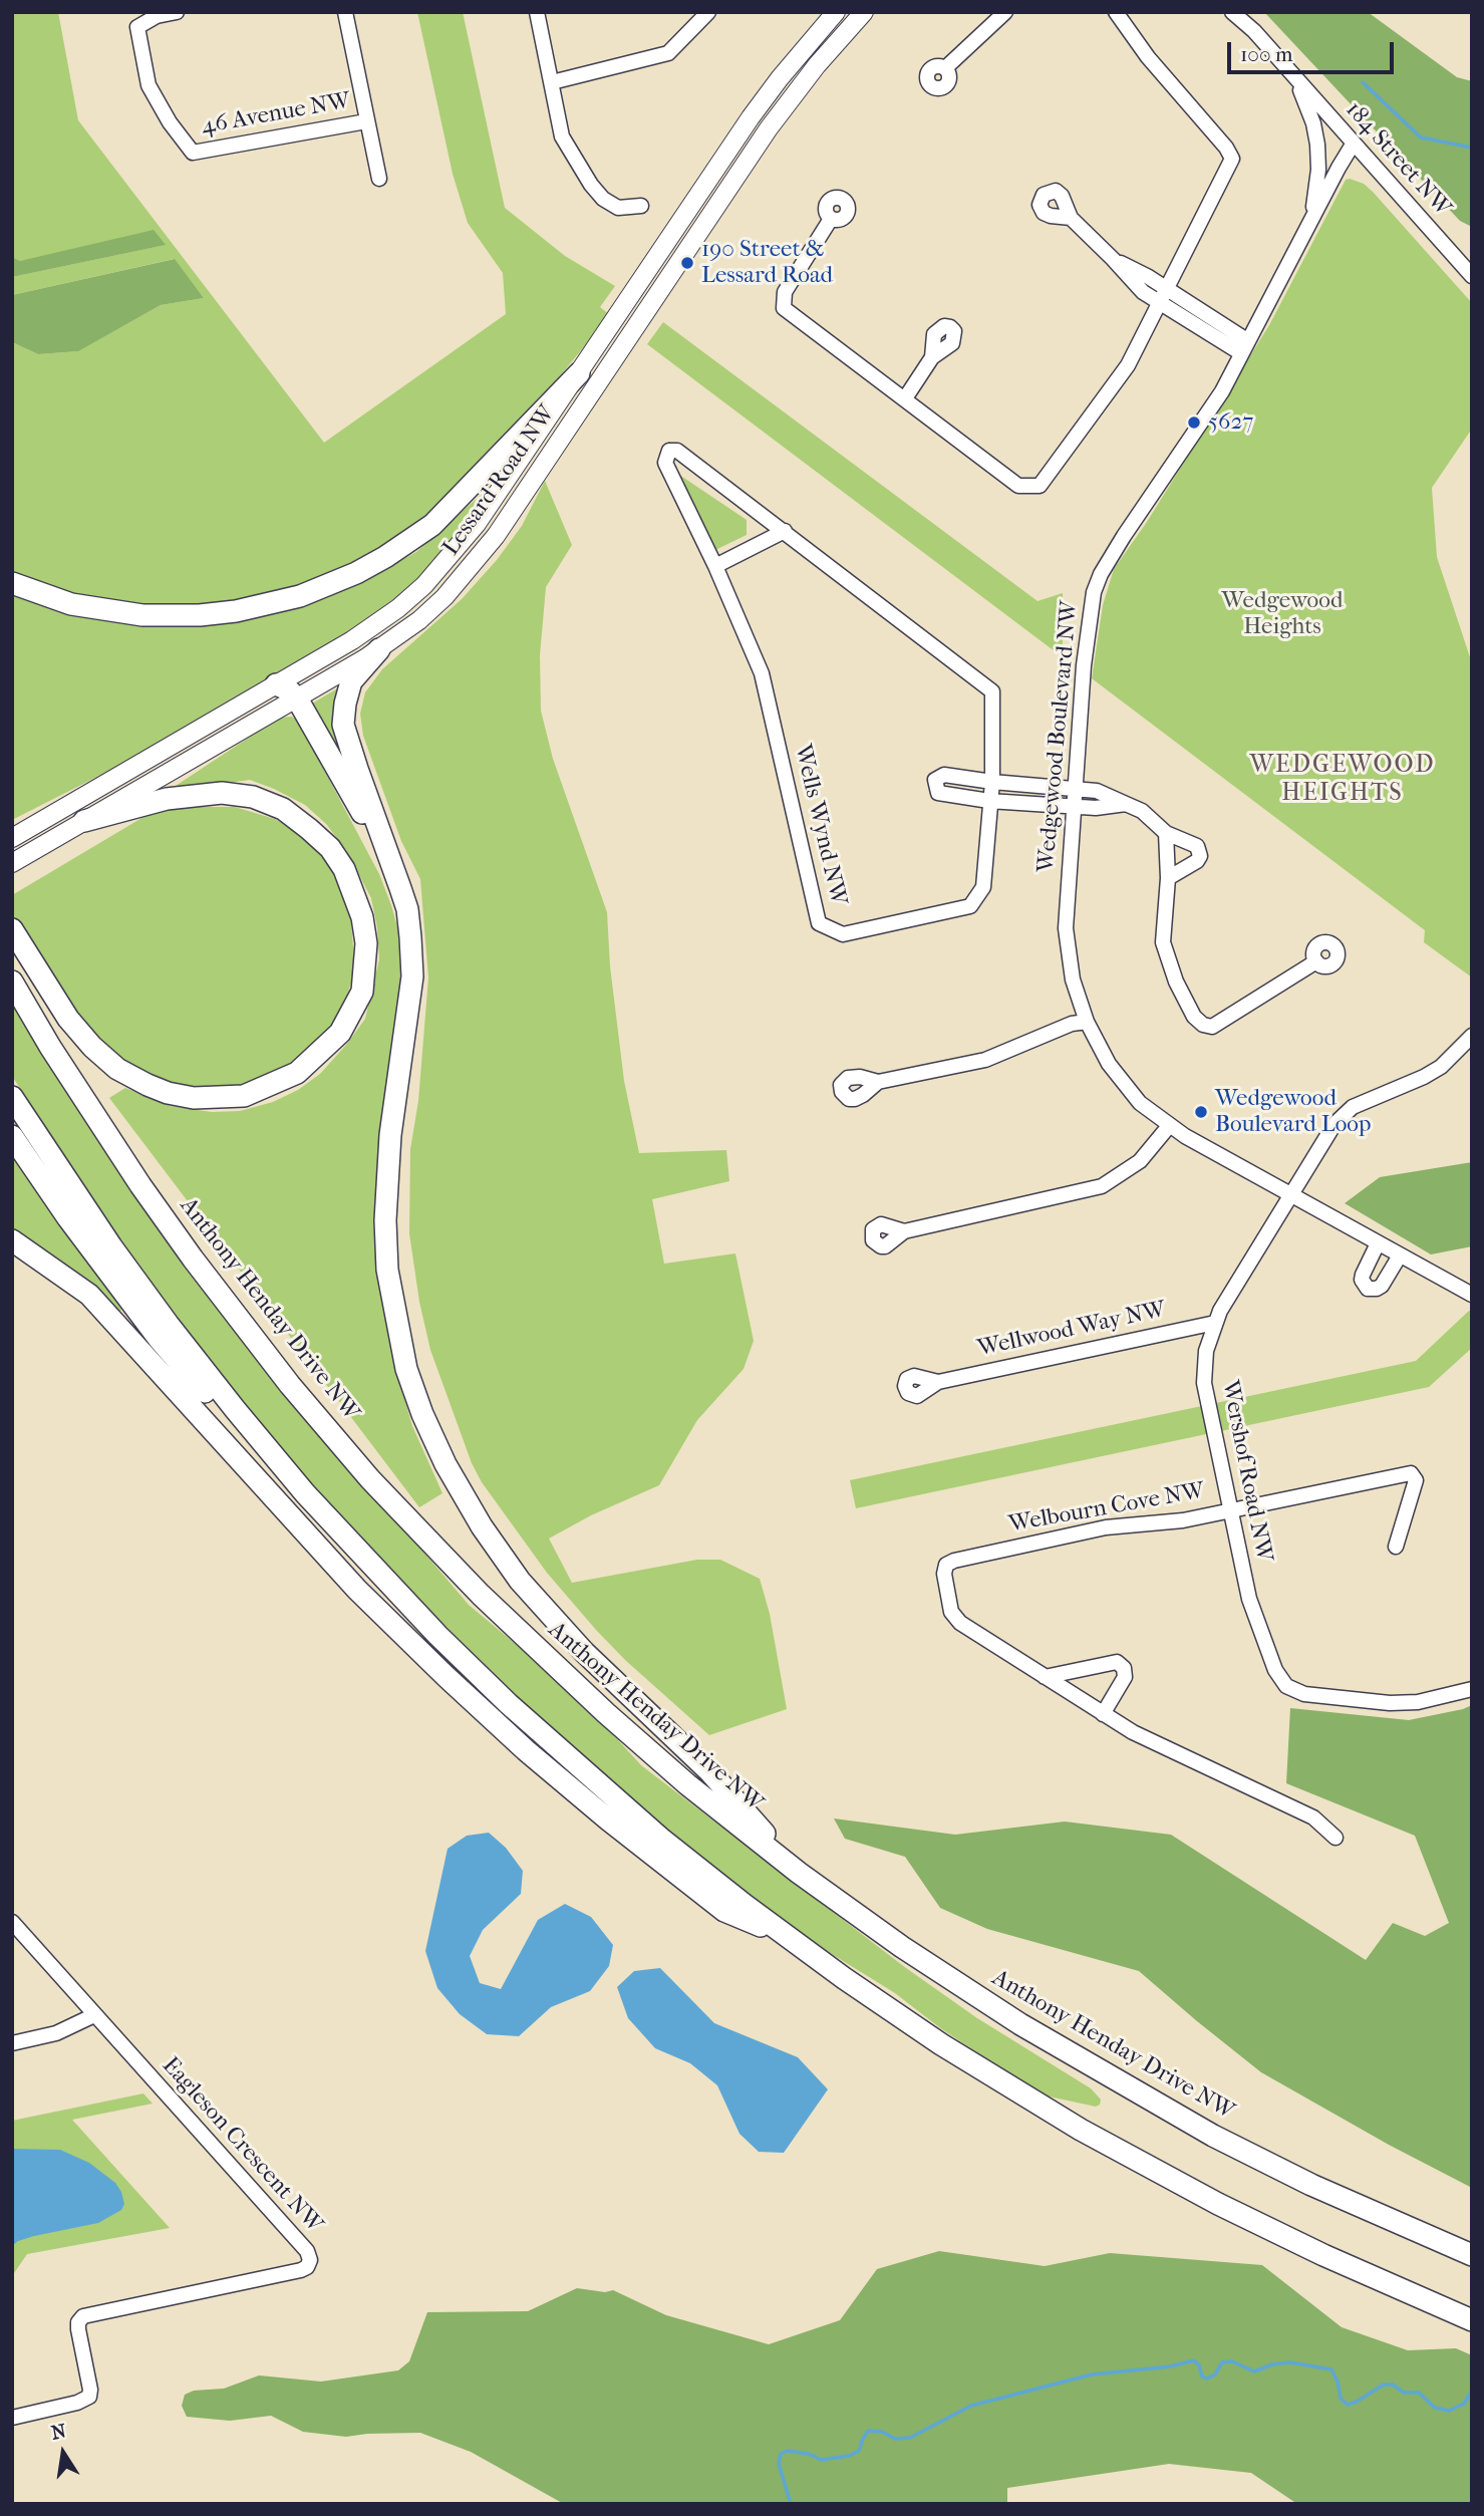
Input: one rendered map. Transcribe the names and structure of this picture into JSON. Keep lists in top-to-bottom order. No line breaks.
{"streets":{"highway":["Anthony Henday Drive NW"],"main road":["Lessard Road NW"],"street":["46 Avenue NW","184 Street NW","Wedgewood Boulevard NW","Wells Wynd NW","Wellwood Way NW","Wershof Road NW","Welbourn Cove NW","Eagleson Crescent NW"]},"crossings":[["184 Street NW","Wedgewood Boulevard NW"],["Wedgewood Boulevard NW","Wershof Road NW"],["Wellwood Way NW","Wershof Road NW"],["Wershof Road NW","Welbourn Cove NW"]],"districts":["WEDGEWOOD HEIGHTS"],"parks":["Wedgewood Heights"],"places":["190 Street & Lessard Road","5627","Wedgewood Boulevard Loop"],"scale_bar":"100 m","north":"top"}
